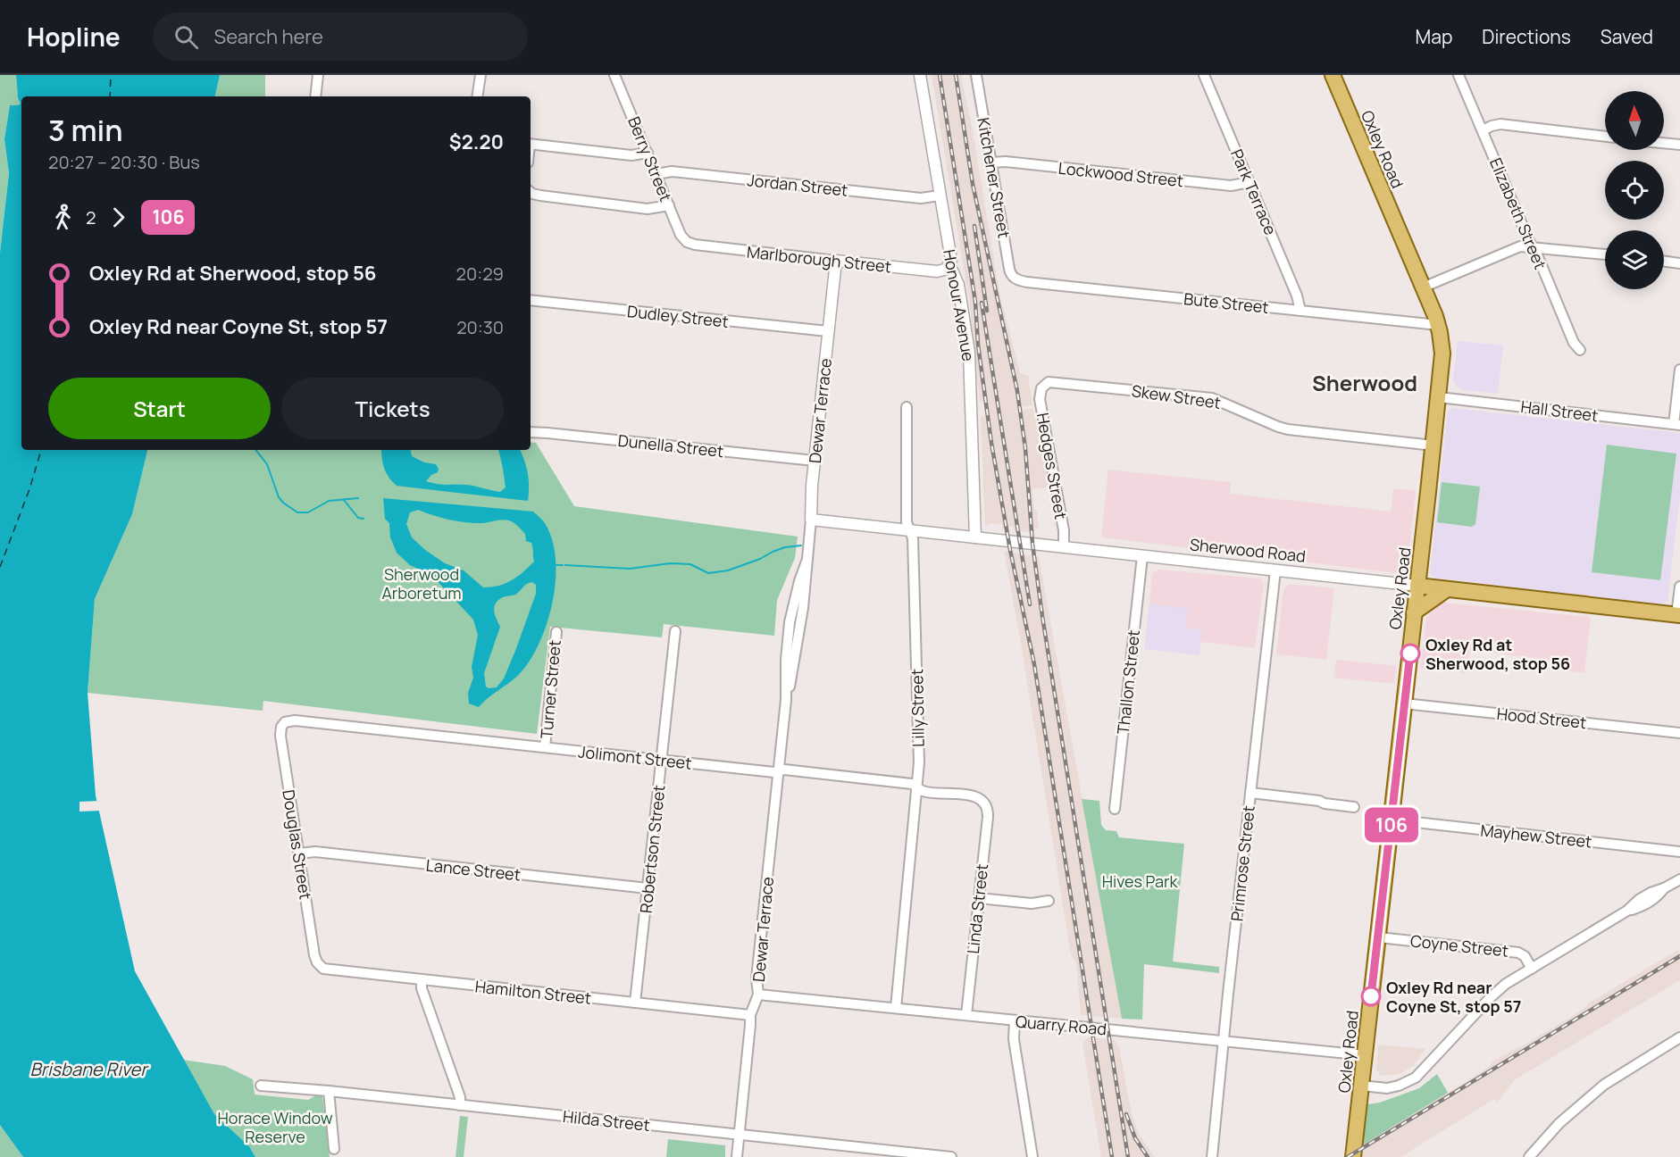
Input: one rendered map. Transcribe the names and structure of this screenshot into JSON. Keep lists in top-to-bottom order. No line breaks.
{"streets":{"main road":["Oxley Road","Sherwood Road"],"street":["Berry Street","Lockwood Street","Kitchener Street","Jordan Street","Park Terrace","Elizabeth Street","Marlborough Street","Bute Street","Honour Avenue","Dudley Street","Skew Street","Dewar Terrace","Hall Street","Dunella Street","Hedges Street","Thallon Street","Turner Street","Lilly Street","Hood Street","Jolimont Street","Mayhew Street","Douglas Street","Robertson Street","Primrose Street","Lance Street","Linda Street","Coyne Street","Hamilton Street","Quarry Road","Hilda Street"]},"crossings":[["Oxley Road","Bute Street"],["Oxley Road","Skew Street"],["Oxley Road","Hall Street"],["Oxley Road","Sherwood Road"],["Oxley Road","Hood Street"],["Oxley Road","Mayhew Street"],["Oxley Road","Coyne Street"],["Oxley Road","Quarry Road"],["Berry Street","Jordan Street"],["Berry Street","Marlborough Street"],["Lockwood Street","Kitchener Street"],["Lockwood Street","Park Terrace"],["Kitchener Street","Bute Street"],["Jordan Street","Honour Avenue"],["Park Terrace","Bute Street"],["Marlborough Street","Honour Avenue"],["Marlborough Street","Dewar Terrace"],["Honour Avenue","Sherwood Road"],["Dudley Street","Dewar Terrace"],["Skew Street","Hedges Street"],["Dewar Terrace","Dunella Street"],["Dewar Terrace","Sherwood Road"],["Dewar Terrace","Jolimont Street"],["Dewar Terrace","Hamilton Street"],["Dewar Terrace","Quarry Road"],["Dewar Terrace","Hilda Street"],["Hedges Street","Sherwood Road"],["Sherwood Road","Thallon Street"],["Sherwood Road","Lilly Street"],["Sherwood Road","Primrose Street"],["Turner Street","Jolimont Street"],["Lilly Street","Jolimont Street"],["Lilly Street","Quarry Road"],["Jolimont Street","Douglas Street"],["Jolimont Street","Robertson Street"],["Jolimont Street","Linda Street"],["Douglas Street","Lance Street"],["Douglas Street","Hamilton Street"],["Robertson Street","Lance Street"],["Robertson Street","Hamilton Street"],["Primrose Street","Quarry Road"],["Linda Street","Quarry Road"]],"districts":["Sherwood"],"water":["Brisbane River"],"parks":["Sherwood Arboretum","Hives Park","Horace Window Reserve"],"places":["Oxley Rd at Sherwood, stop 56","Oxley Rd near Coyne St, stop 57"],"lines":["bus line 106"],"north":"top","page":{"header":"Hopline","search":"Search here","nav":["Map","Directions","Saved"],"on_map":"106","heading":["3 min","20:27 – 20:30 · Bus","$2.20"],"legs":["2","106"],"list":[{"name":"Oxley Rd at Sherwood, stop 56","value":"20:29"},{"name":"Oxley Rd near Coyne St, stop 57","value":"20:30"}],"buttons":["Start","Tickets"]}}
